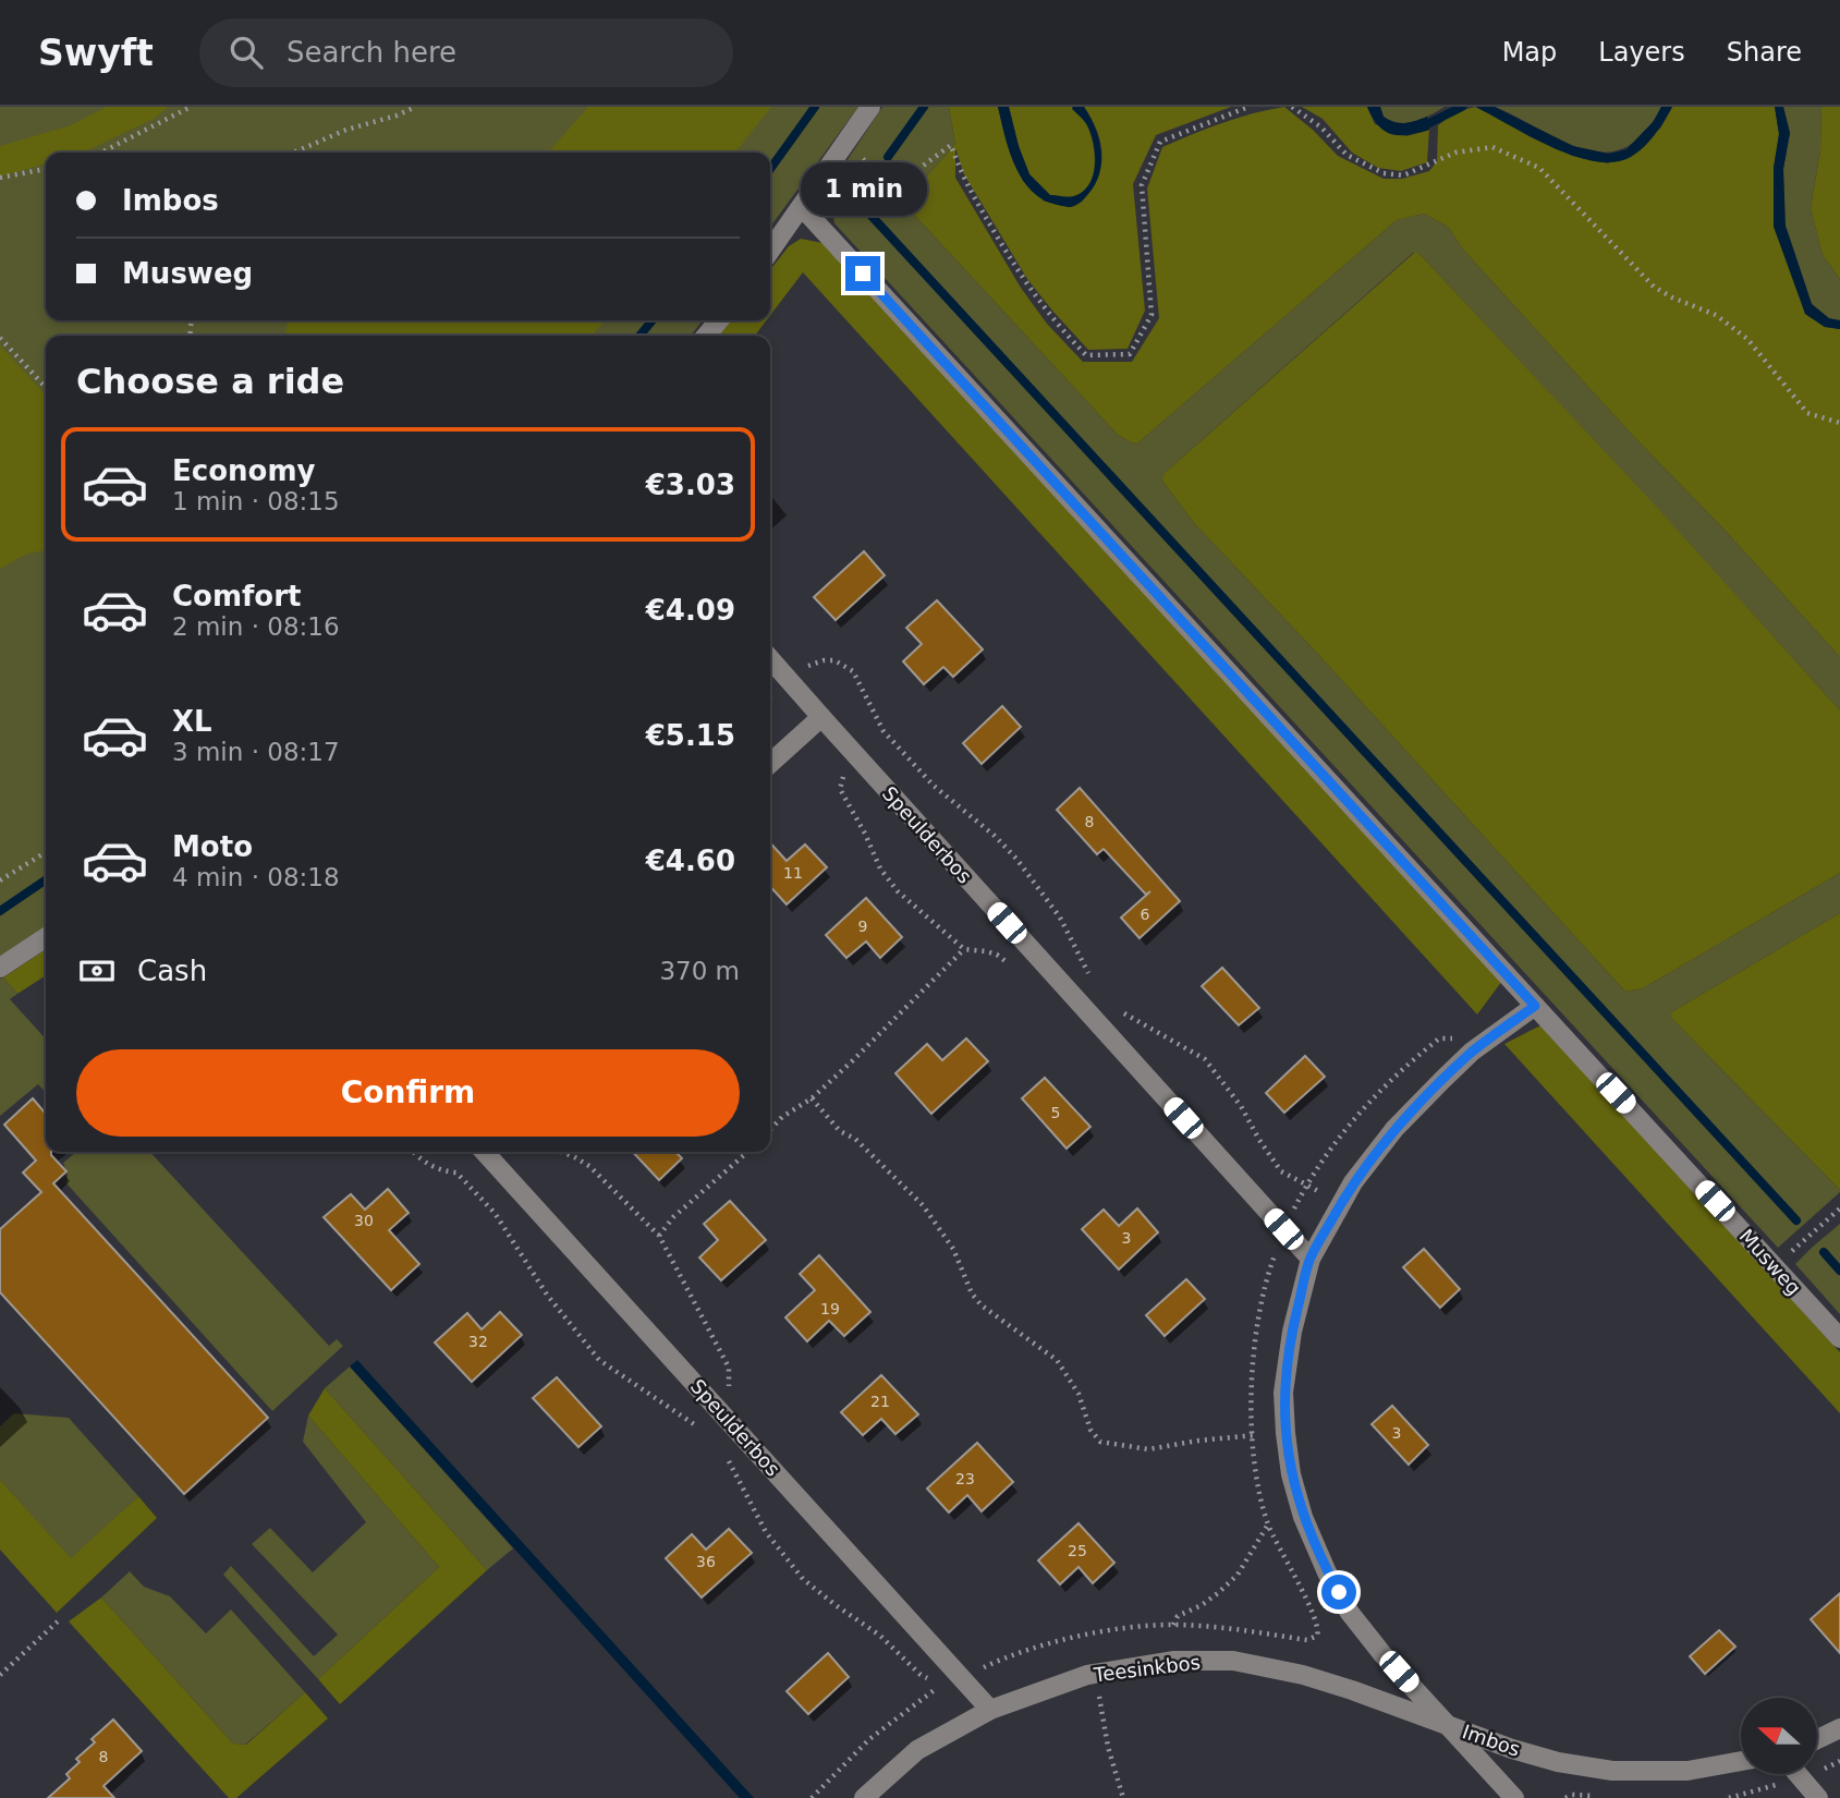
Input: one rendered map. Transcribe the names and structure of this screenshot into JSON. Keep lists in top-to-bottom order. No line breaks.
{"streets":{"street":["Speulderbos","Musweg","Teesinkbos","Imbos"]},"crossings":[["Speulderbos","Teesinkbos"],["Speulderbos","Imbos"],["Musweg","Imbos"],["Teesinkbos","Imbos"]],"house_numbers":["8","11","6","9","5","30","3","19","32","21","3","23","25","36","8"],"north":"left","page":{"header":"Swyft","search":"Search here","nav":["Map","Layers","Share"],"banner":["Imbos","Musweg"],"bubble":"1 min","heading":"Choose a ride","list":[{"name":"Economy","note":"1 min · 08:15","value":"€3.03"},{"name":"Comfort","note":"2 min · 08:16","value":"€4.09"},{"name":"XL","note":"3 min · 08:17","value":"€5.15"},{"name":"Moto","note":"4 min · 08:18","value":"€4.60"}],"pay":["Cash","370 m"],"buttons":"Confirm"}}
